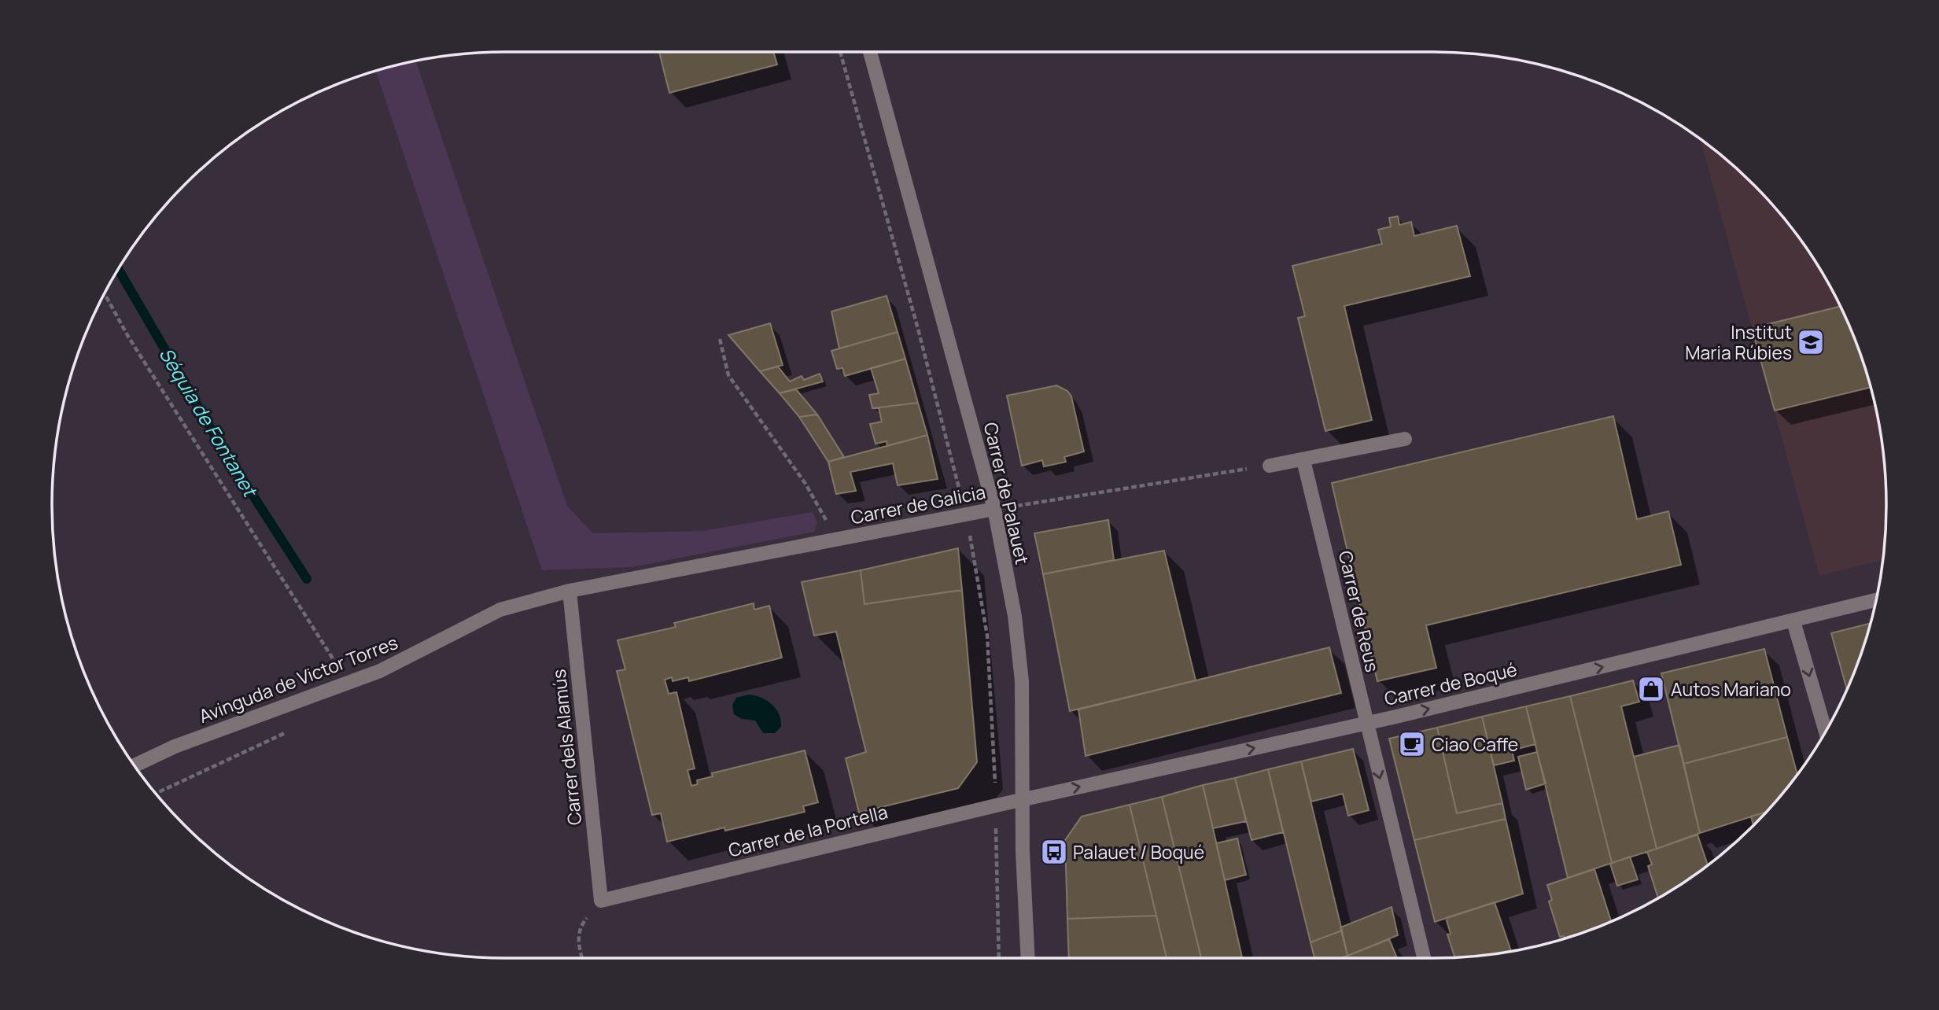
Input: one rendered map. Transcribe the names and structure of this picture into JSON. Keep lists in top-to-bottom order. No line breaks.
{"streets":{"street":["Carrer de Palauet","Carrer de Galicia","Carrer de Reus","Avinguda de Victor Torres","Carrer de Boqué","Carrer dels Alamús","Carrer de la Portella"]},"crossings":[["Carrer de Palauet","Carrer de Galicia"],["Carrer de Palauet","Carrer de Boqué"],["Carrer de Palauet","Carrer de la Portella"],["Carrer de Galicia","Avinguda de Victor Torres"],["Carrer de Galicia","Carrer dels Alamús"],["Carrer de Reus","Carrer de Boqué"],["Avinguda de Victor Torres","Carrer dels Alamús"],["Carrer de Boqué","Carrer de la Portella"],["Carrer dels Alamús","Carrer de la Portella"]],"one_way":["Carrer de Reus","Carrer de Boqué"],"water":["Séquia de Fontanet"],"places":{"school or university":["Institut Maria Rúbies"],"shop":["Autos Mariano"],"cafe":["Ciao Caffe"],"bus stop":["Palauet / Boqué"]}}
